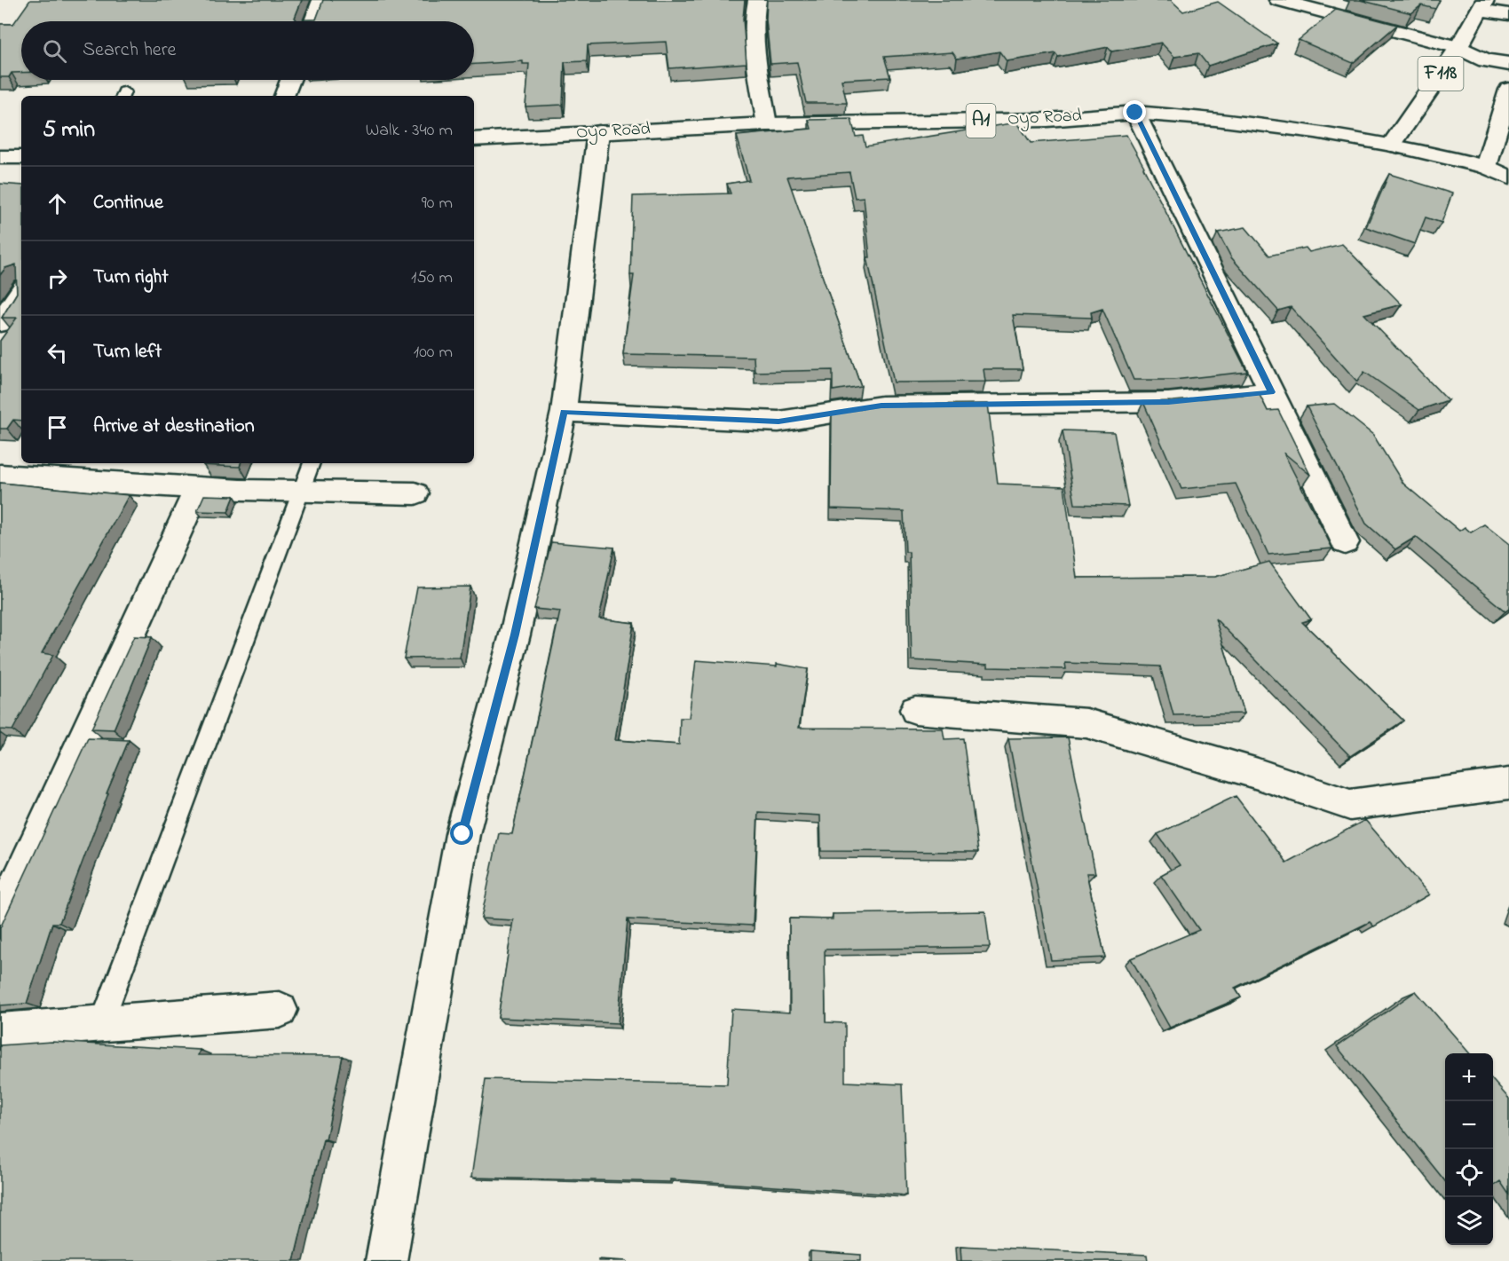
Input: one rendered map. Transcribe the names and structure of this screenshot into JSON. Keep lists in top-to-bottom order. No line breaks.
{"streets":{"main road":["F118","Oyo Road","A1"]},"crossings":[["F118","Oyo Road"],["Oyo Road","A1"]],"page":{"search":"Search here","heading":["5 min","Walk · 340 m"],"list":[["Continue","90 m"],["Turn right","150 m"],["Turn left","100 m"],"Arrive at destination"],"map_buttons":["+","−"]}}
